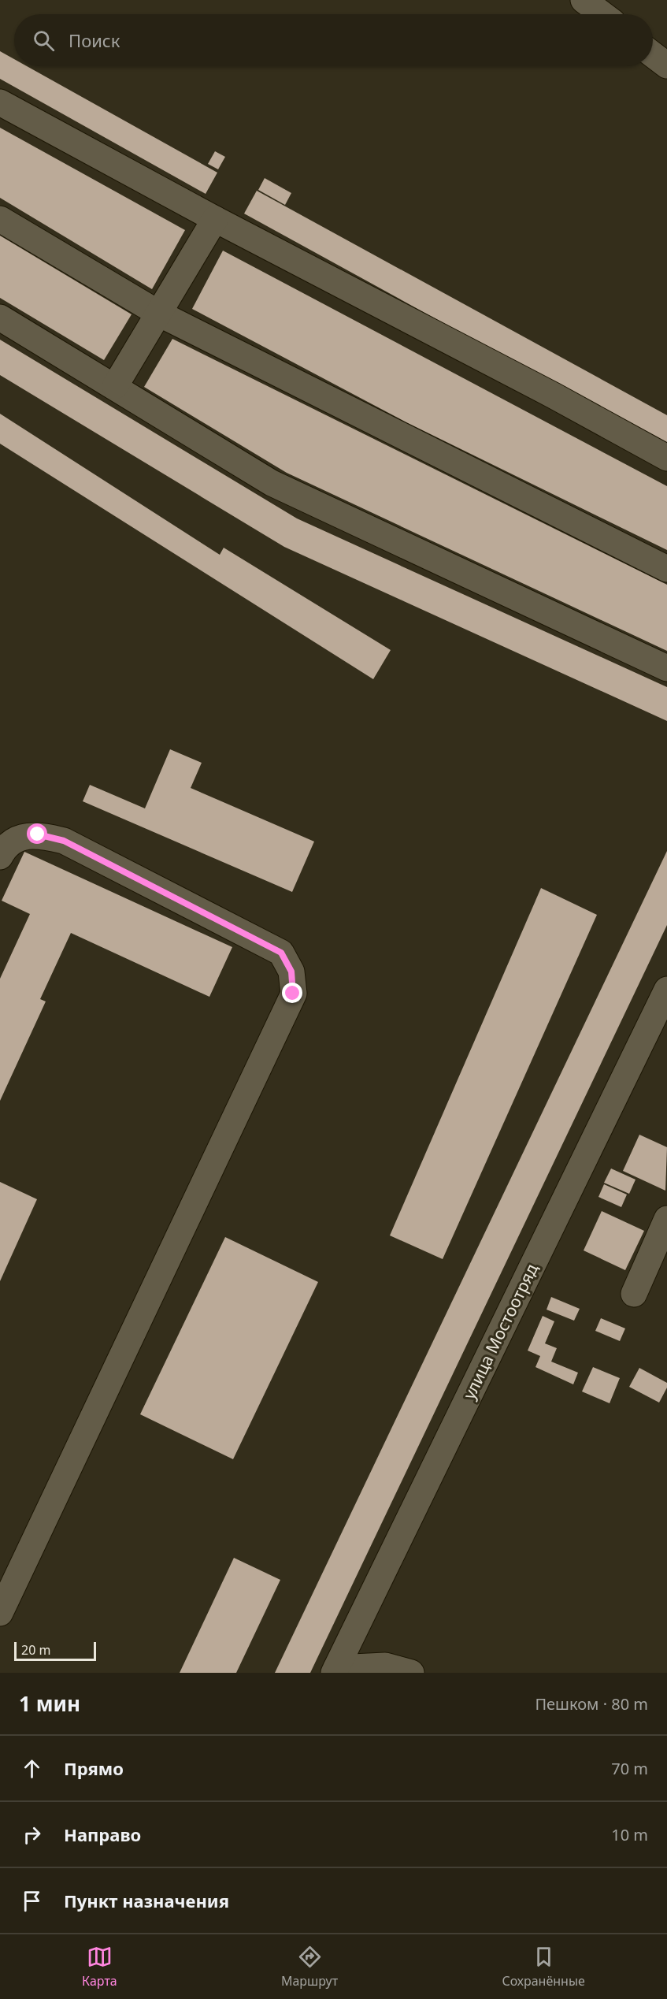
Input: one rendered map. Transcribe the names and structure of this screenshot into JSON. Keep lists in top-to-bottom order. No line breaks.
{"streets":{"street":["улица Мостоотряд"]},"scale_bar":"20 m","page":{"search":"Поиск","scale":"20 m","heading":["1 мин","Пешком · 80 m"],"list":[["Прямо","70 m"],["Направо","10 m"],"Пункт назначения"],"nav":["Карта","Маршрут","Сохранённые"]}}
